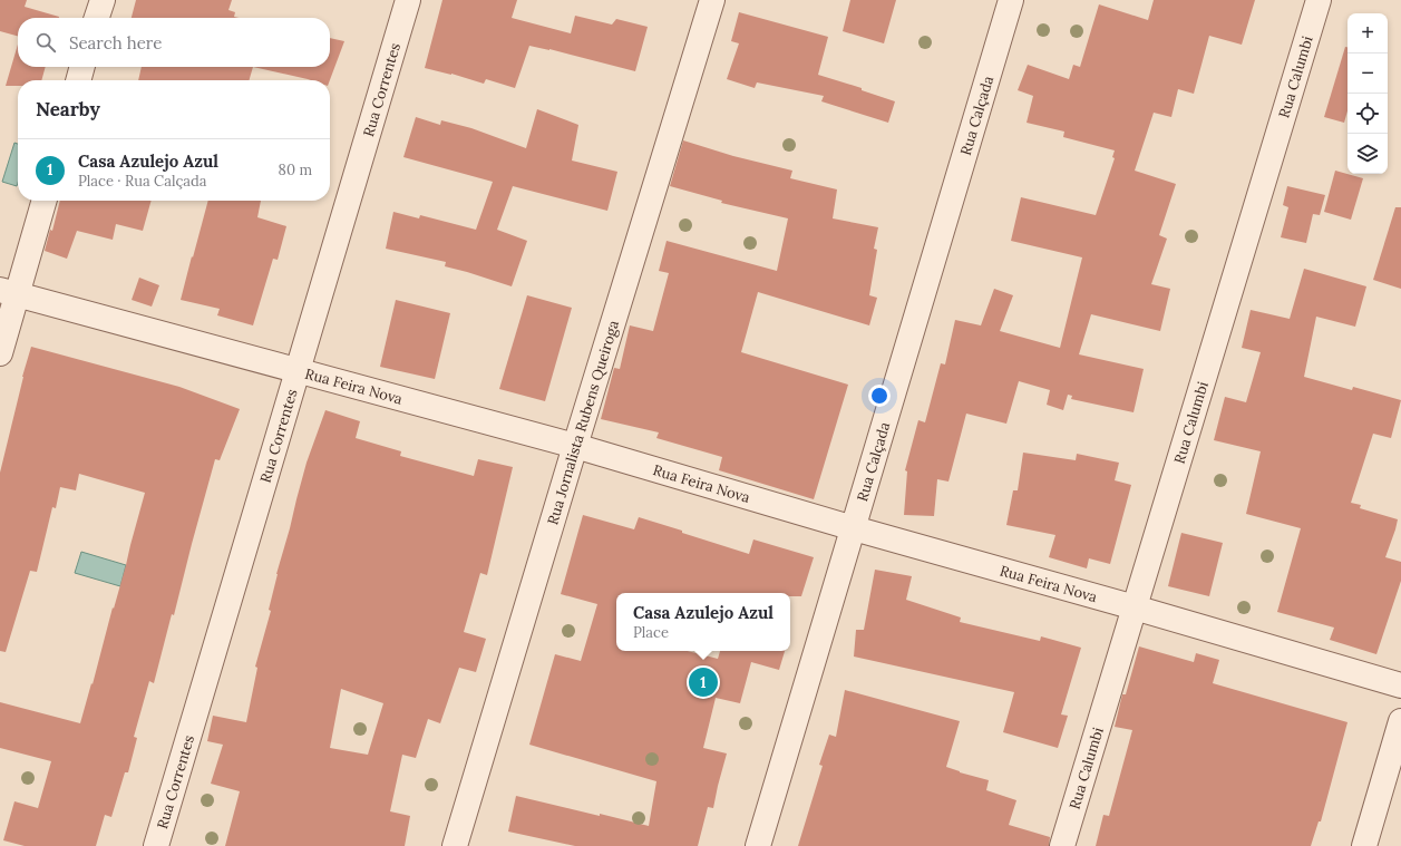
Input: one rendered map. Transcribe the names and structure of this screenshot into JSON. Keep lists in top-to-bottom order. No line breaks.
{"streets":{"street":["Rua Calumbi","Rua Correntes","Rua Calçada","Rua Feira Nova","Rua Jornalista Rubens Queiroga"]},"crossings":[["Rua Calumbi","Rua Feira Nova"],["Rua Correntes","Rua Feira Nova"],["Rua Calçada","Rua Feira Nova"],["Rua Feira Nova","Rua Jornalista Rubens Queiroga"]],"page":{"map_buttons":["+","−"],"search":"Search here","heading":"Nearby","list":[{"mark":"1","name":"Casa Azulejo Azul","note":"Place · Rua Calçada","value":"80 m"}],"popup":["Casa Azulejo Azul","Place"],"pins":"1"}}
